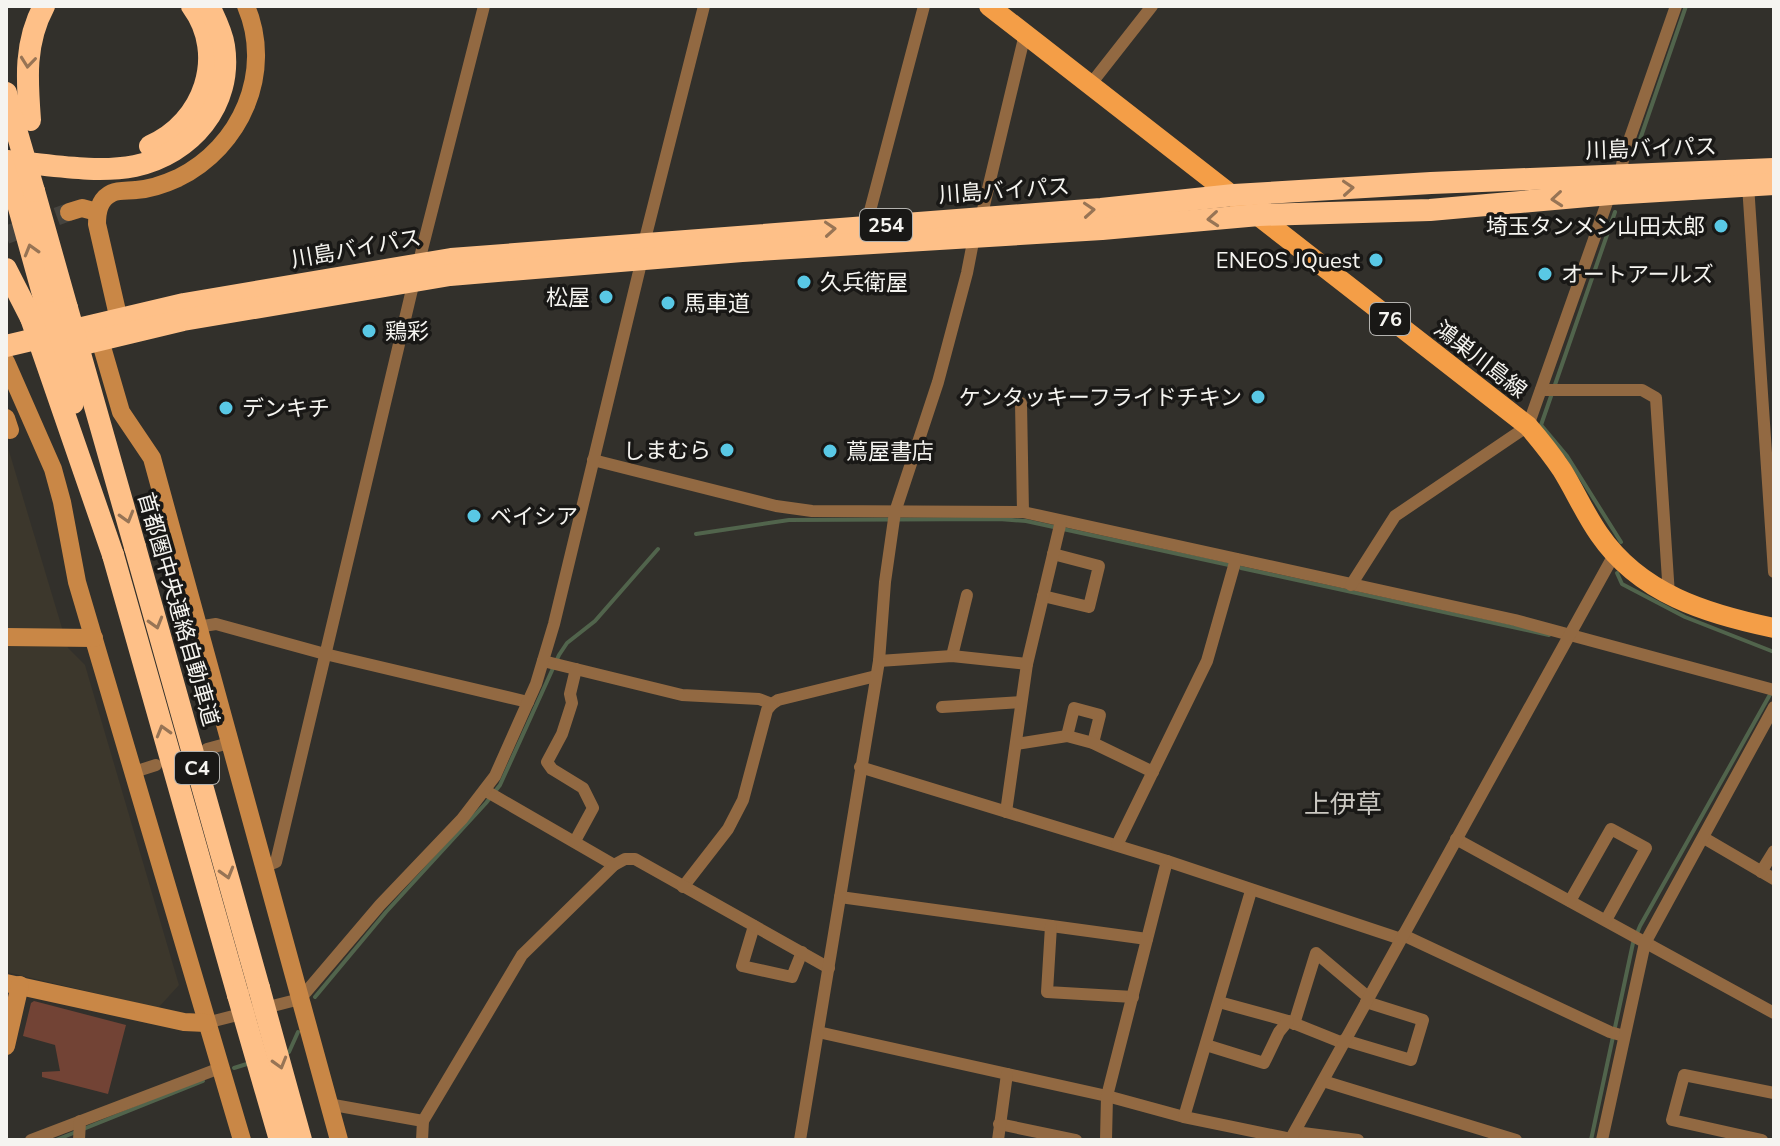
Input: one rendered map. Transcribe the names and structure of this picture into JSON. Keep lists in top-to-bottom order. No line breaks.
{"streets":{"highway":["川島バイパス","254","首都圏中央連絡自動車道","C4"],"main road":["76","鴻巣川島線"]},"crossings":[["川島バイパス","鴻巣川島線"],["首都圏中央連絡自動車道","C4"]],"districts":["上伊草"],"places":["埼玉タンメン山田太郎","ENEOS JQuest","オートアールズ","久兵衛屋","松屋","馬車道","鶏彩","ケンタッキーフライドチキン","デンキチ","しまむら","蔦屋書店","ベイシア"]}
